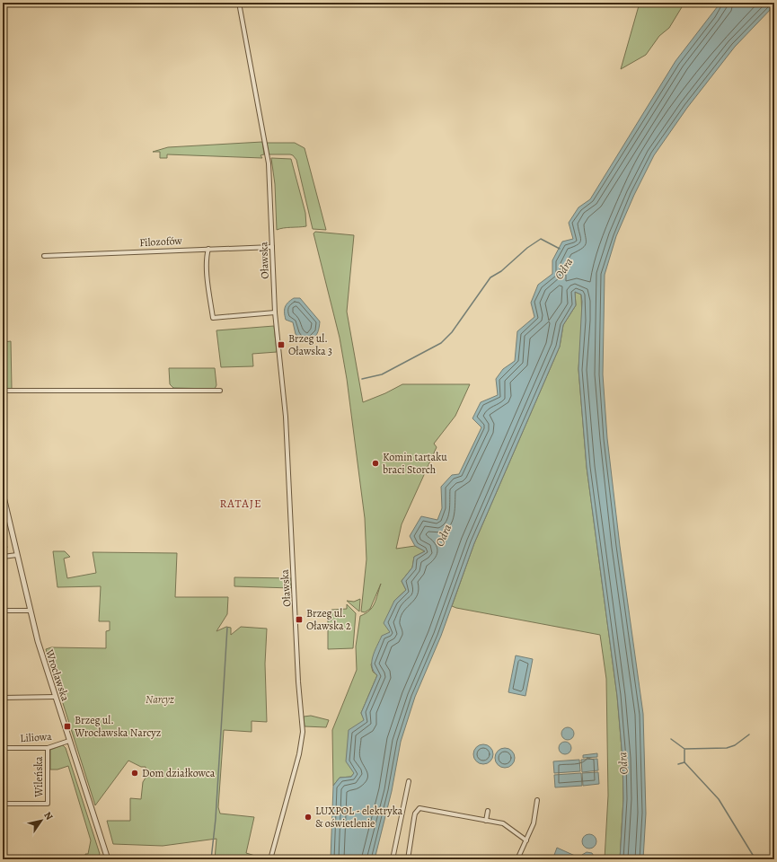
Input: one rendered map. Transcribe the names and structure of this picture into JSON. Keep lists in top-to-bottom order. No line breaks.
{"streets":{"street":["Filozofów","Oławska","Wrocławska","Liliowa","Wileńska"]},"crossings":[["Filozofów","Oławska"],["Wrocławska","Liliowa"],["Liliowa","Wileńska"]],"districts":["RATAJE"],"water":["Odra"],"parks":["Narcyz"],"places":{"transit":["Brzeg ul. Oławska 3","Brzeg ul. Oławska 2","Brzeg ul. Wrocławska Narcyz"],"other":["Komin tartaku braci Storch","Dom działkowca","LUXPOL - elektryka & oświetlenie"]},"north":"top right"}
